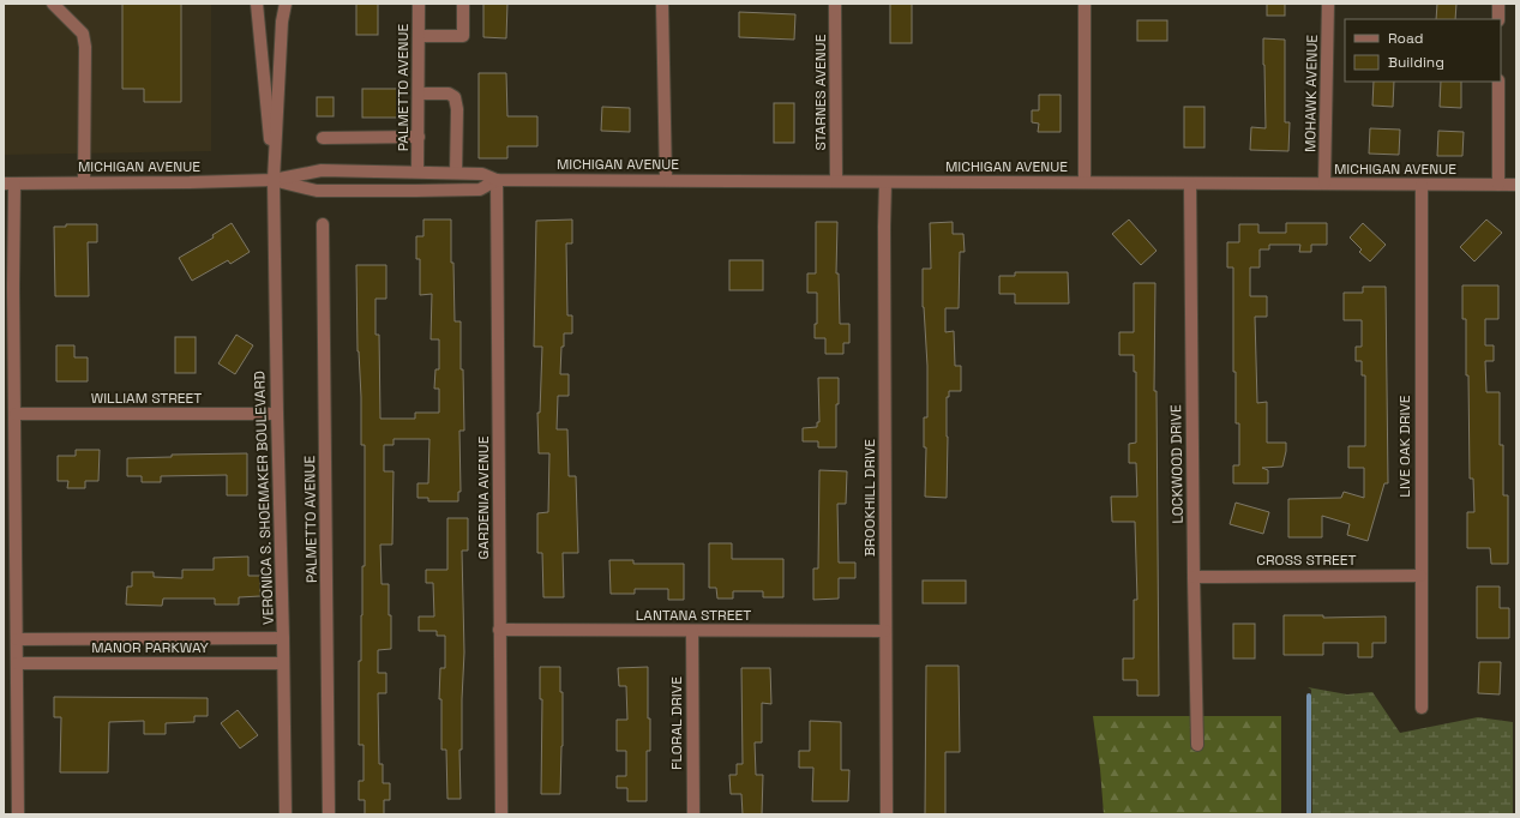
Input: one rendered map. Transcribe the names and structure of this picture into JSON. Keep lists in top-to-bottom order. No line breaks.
{"streets":{"street":["PALMETTO AVENUE","STARNES AVENUE","MOHAWK AVENUE","MICHIGAN AVENUE","WILLIAM STREET","LIVE OAK DRIVE","LOCKWOOD DRIVE","VERONICA S. SHOEMAKER BOULEVARD","GARDENIA AVENUE","BROOKHILL DRIVE","CROSS STREET","LANTANA STREET","MANOR PARKWAY","FLORAL DRIVE"]},"crossings":[["PALMETTO AVENUE","MICHIGAN AVENUE"],["STARNES AVENUE","MICHIGAN AVENUE"],["MOHAWK AVENUE","MICHIGAN AVENUE"],["MICHIGAN AVENUE","LIVE OAK DRIVE"],["MICHIGAN AVENUE","LOCKWOOD DRIVE"],["MICHIGAN AVENUE","VERONICA S. SHOEMAKER BOULEVARD"],["MICHIGAN AVENUE","GARDENIA AVENUE"],["MICHIGAN AVENUE","BROOKHILL DRIVE"],["WILLIAM STREET","VERONICA S. SHOEMAKER BOULEVARD"],["LIVE OAK DRIVE","CROSS STREET"],["LOCKWOOD DRIVE","CROSS STREET"],["VERONICA S. SHOEMAKER BOULEVARD","MANOR PARKWAY"],["GARDENIA AVENUE","LANTANA STREET"],["BROOKHILL DRIVE","LANTANA STREET"],["LANTANA STREET","FLORAL DRIVE"]],"legend":["Road","Building"]}
